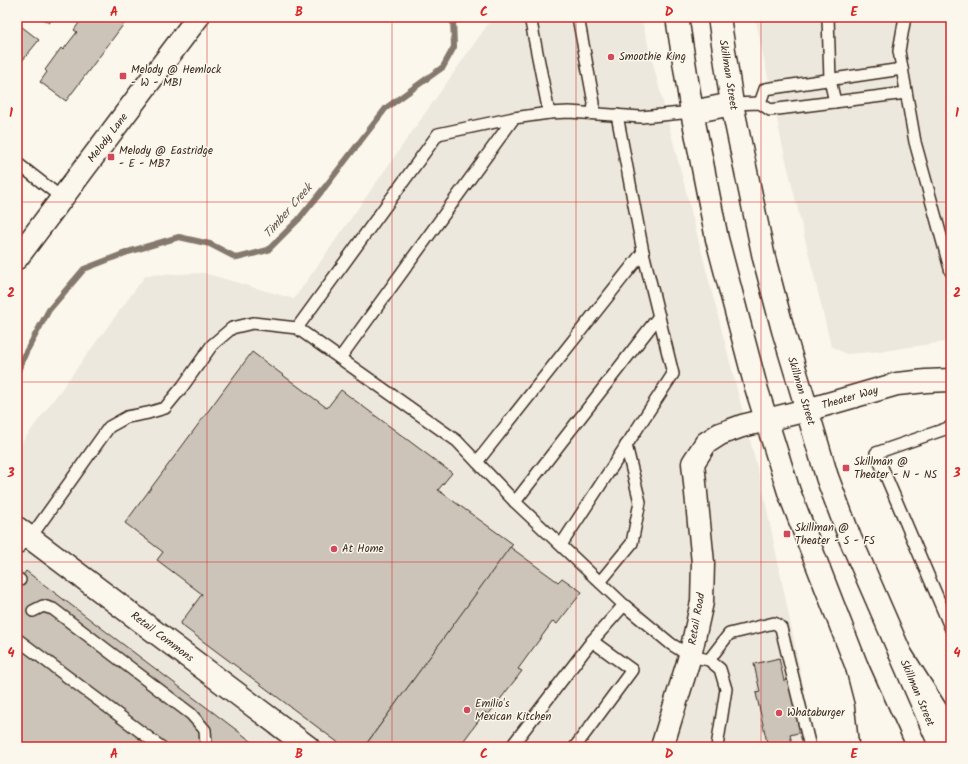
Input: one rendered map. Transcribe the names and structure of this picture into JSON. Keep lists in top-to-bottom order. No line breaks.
{"streets":{"main road":["Skillman Street","Melody Lane","Theater Way","Retail Road","Retail Commons"]},"crossings":[["Skillman Street","Theater Way"],["Theater Way","Retail Road"]],"water":["Timber Creek"],"places":{"other":["Smoothie King","At Home","Emilio's Mexican Kitchen","Whataburger"],"transit":["Melody @ Hemlock - W - MB1","Melody @ Eastridge - E - MB7","Skillman @ Theater - N - NS","Skillman @ Theater - S - FS"]},"grid":{"columns":["A","B","C","D","E"],"rows":["1","2","3","4"]}}
